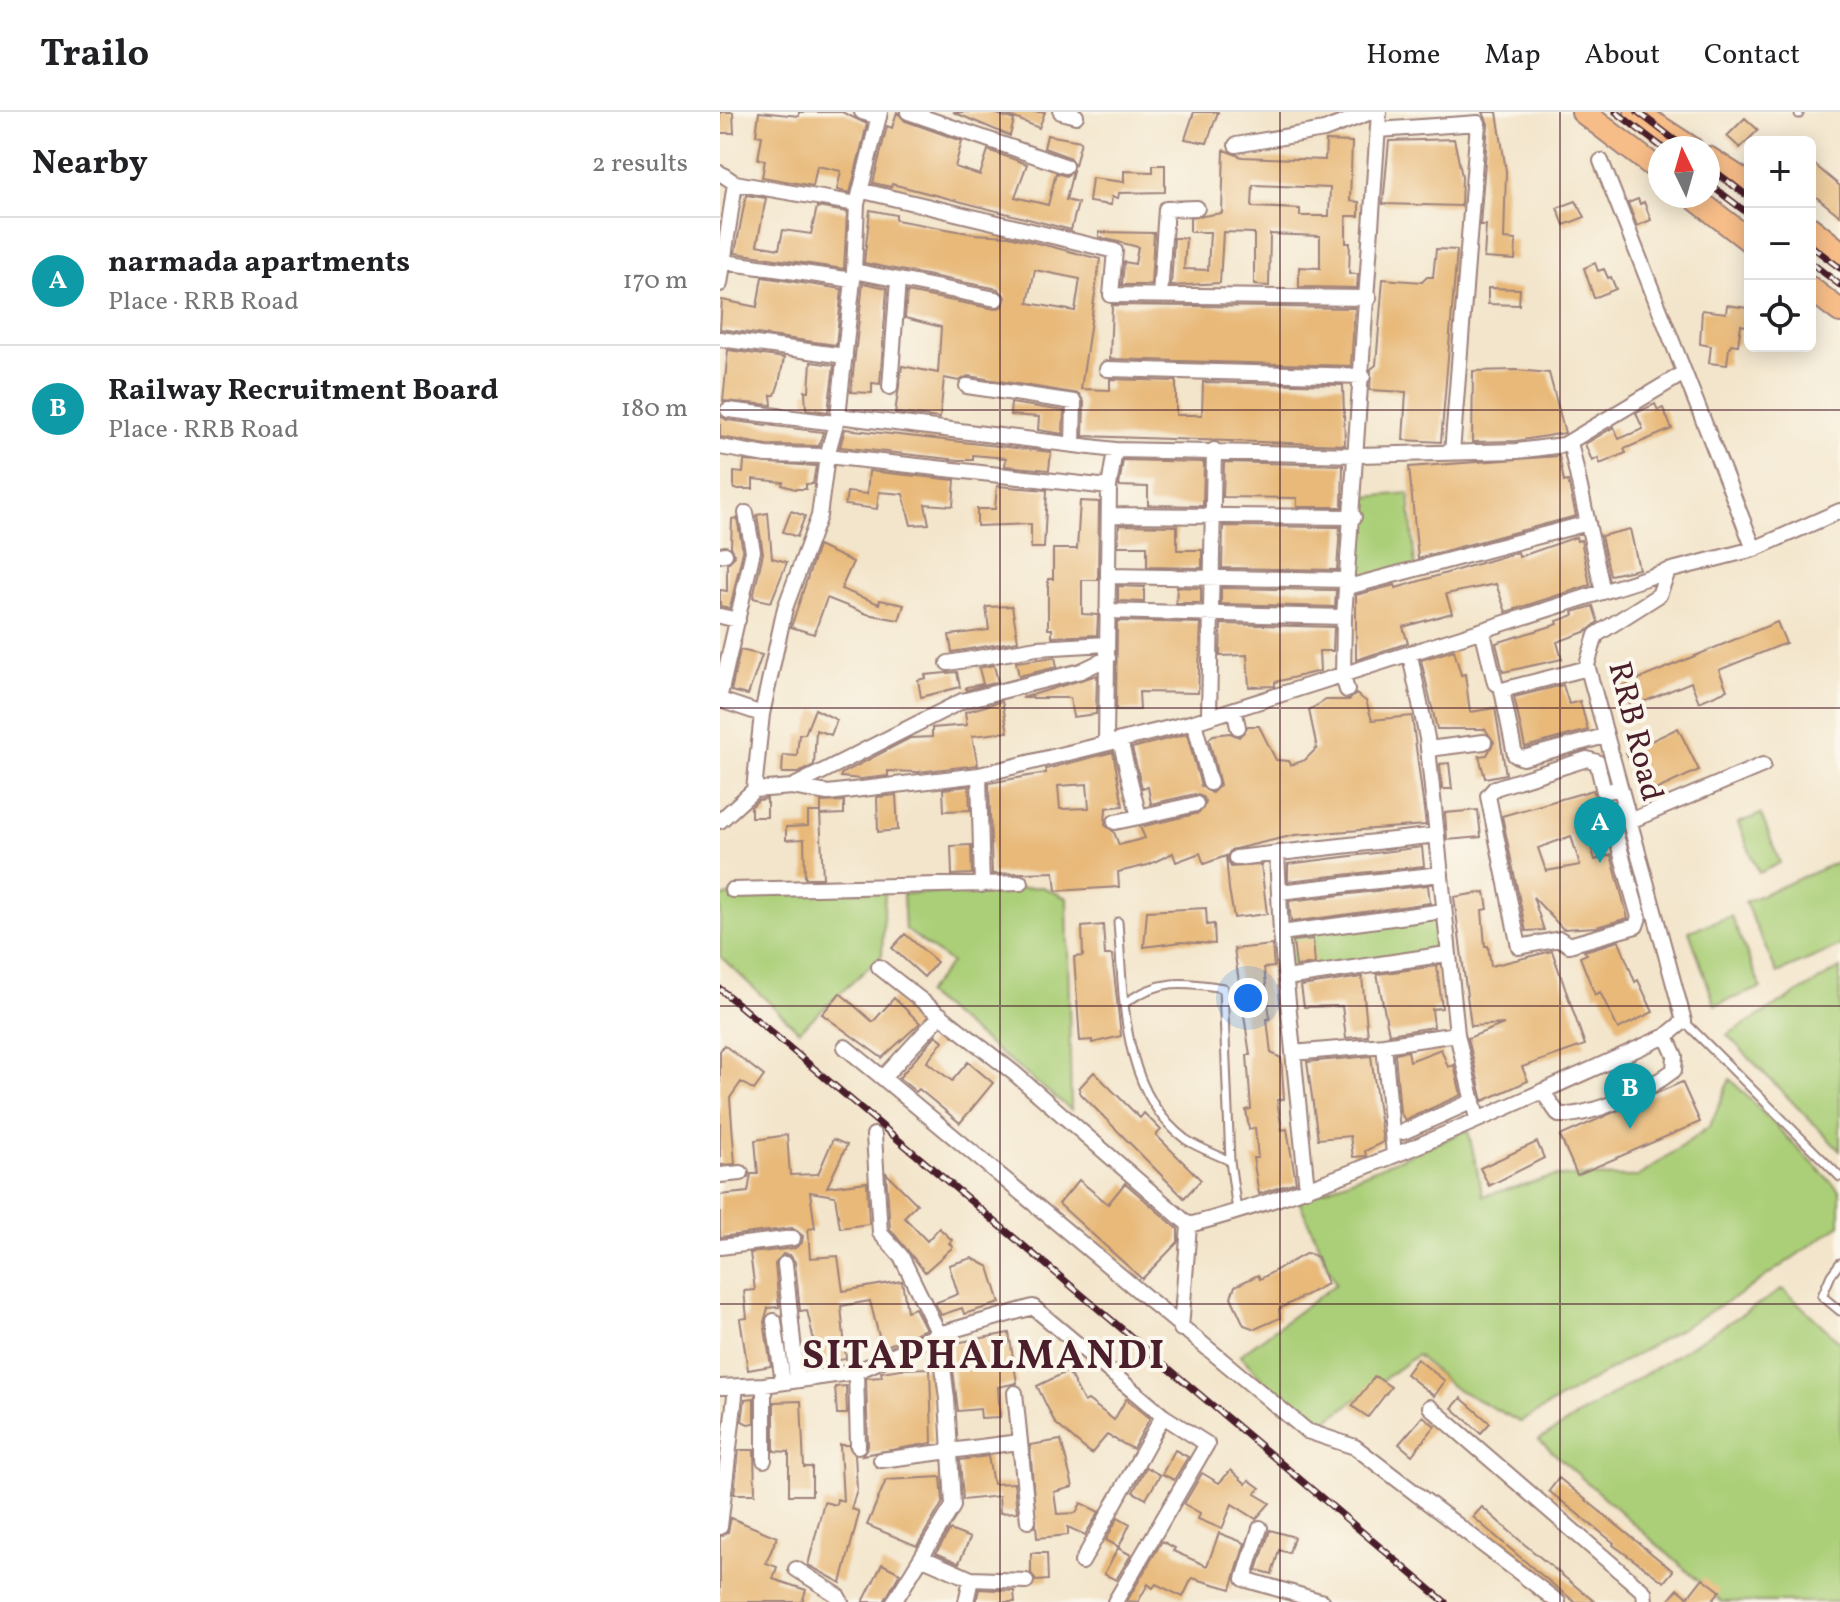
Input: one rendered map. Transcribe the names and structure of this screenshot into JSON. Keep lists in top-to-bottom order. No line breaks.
{"streets":{"street":["RRB Road"]},"districts":["SITAPHALMANDI"],"north":"top","page":{"header":"Trailo","nav":["Home","Map","About","Contact"],"heading":["Nearby","2 results"],"map_buttons":["+","−"],"list":[{"mark":"A","name":"narmada apartments","note":"Place · RRB Road","value":"170 m"},{"mark":"B","name":"Railway Recruitment Board","note":"Place · RRB Road","value":"180 m"}],"pins":["A","B"]}}
